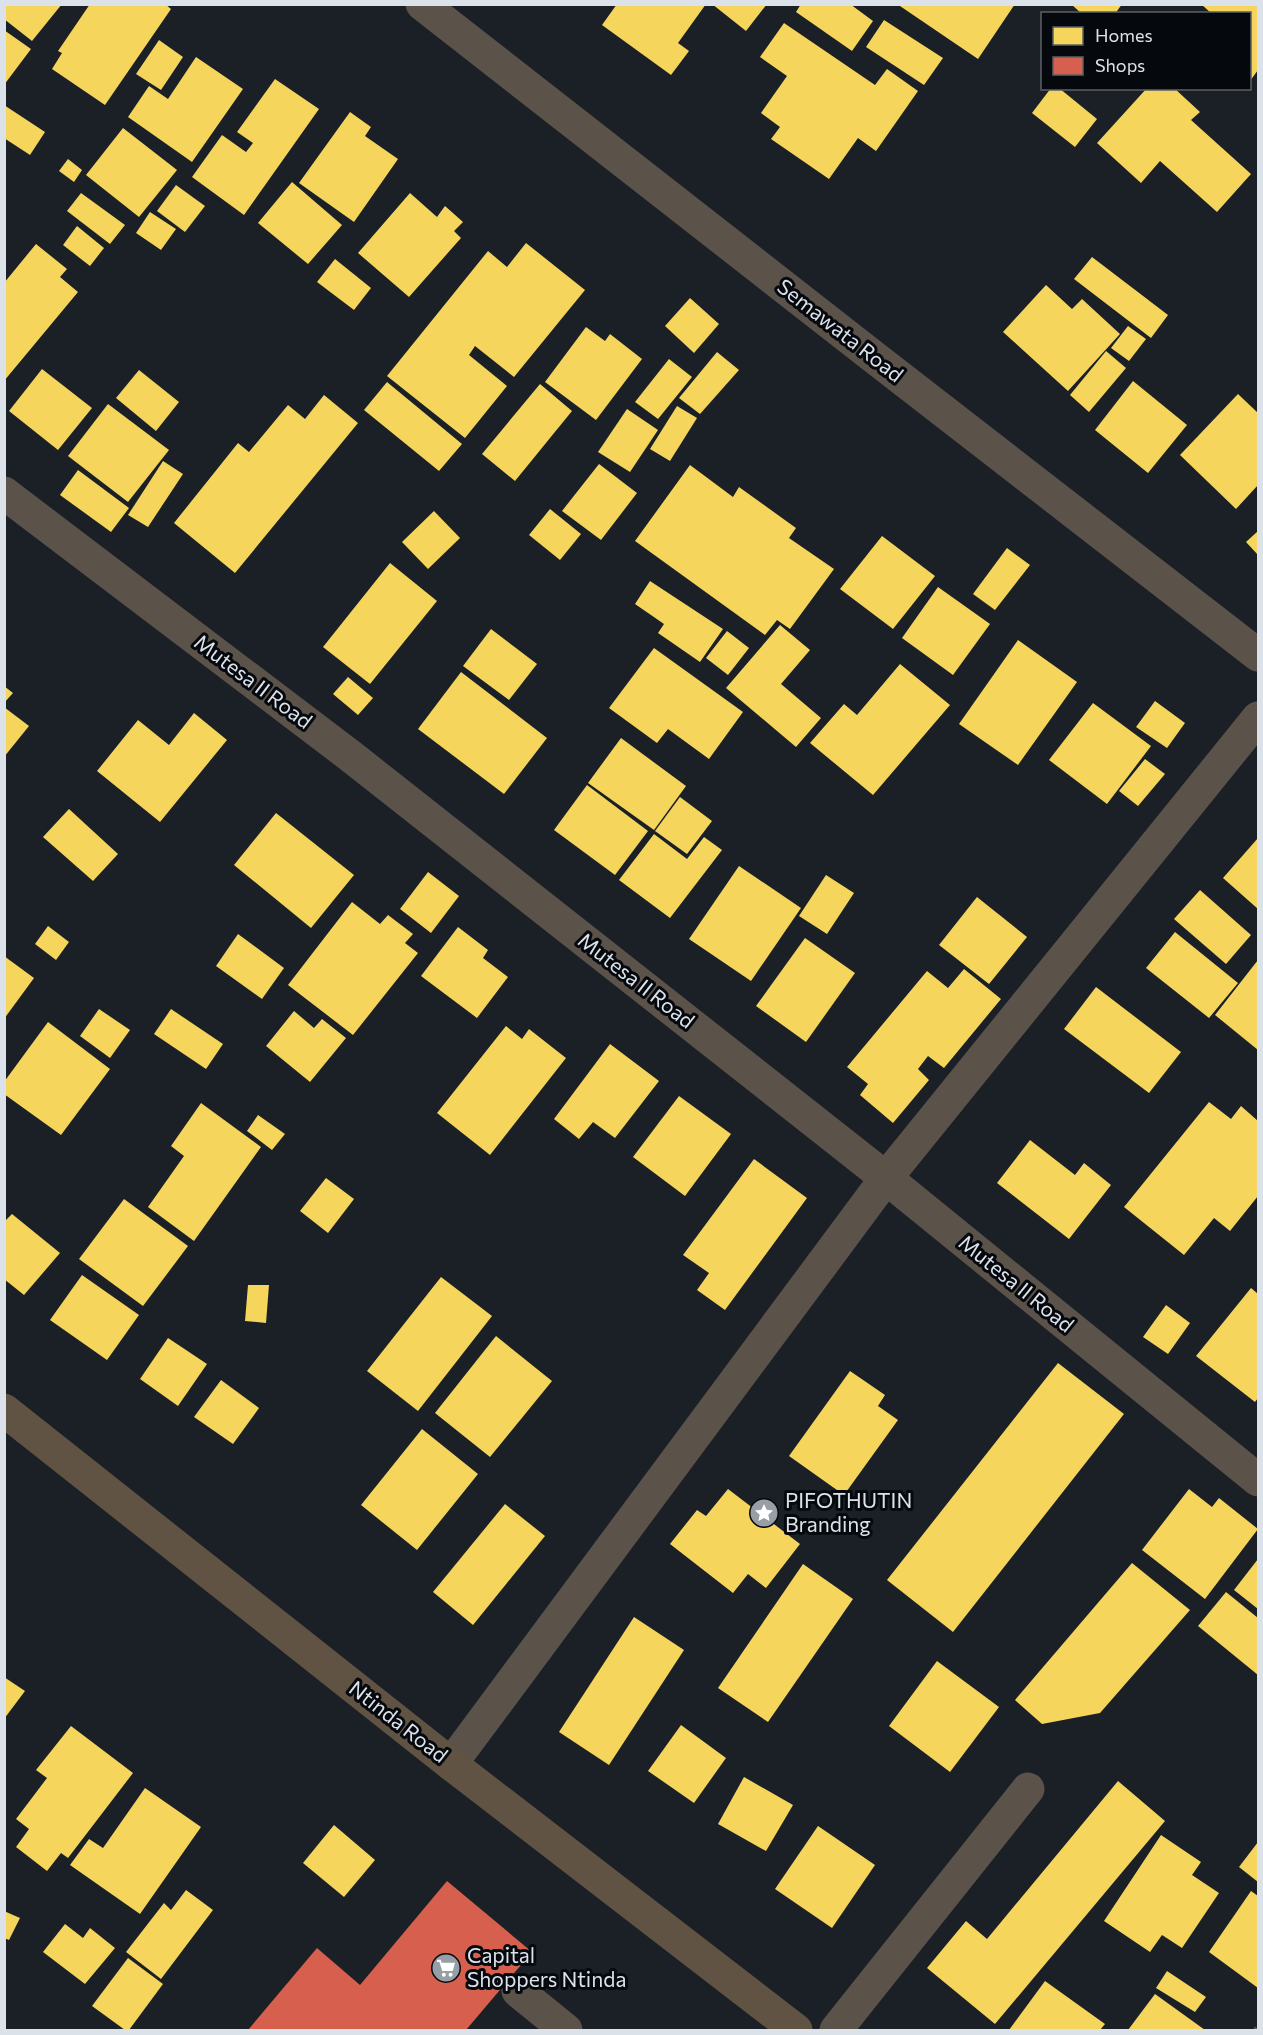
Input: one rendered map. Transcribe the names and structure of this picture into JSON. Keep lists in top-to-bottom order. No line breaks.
{"streets":{"main road":["Ntinda Road"],"street":["Semawata Road","Mutesa II Road"]},"places":{"place":["PIFOTHUTIN Branding"],"supermarket":["Capital Shoppers Ntinda"]},"legend":["Homes","Shops"]}
